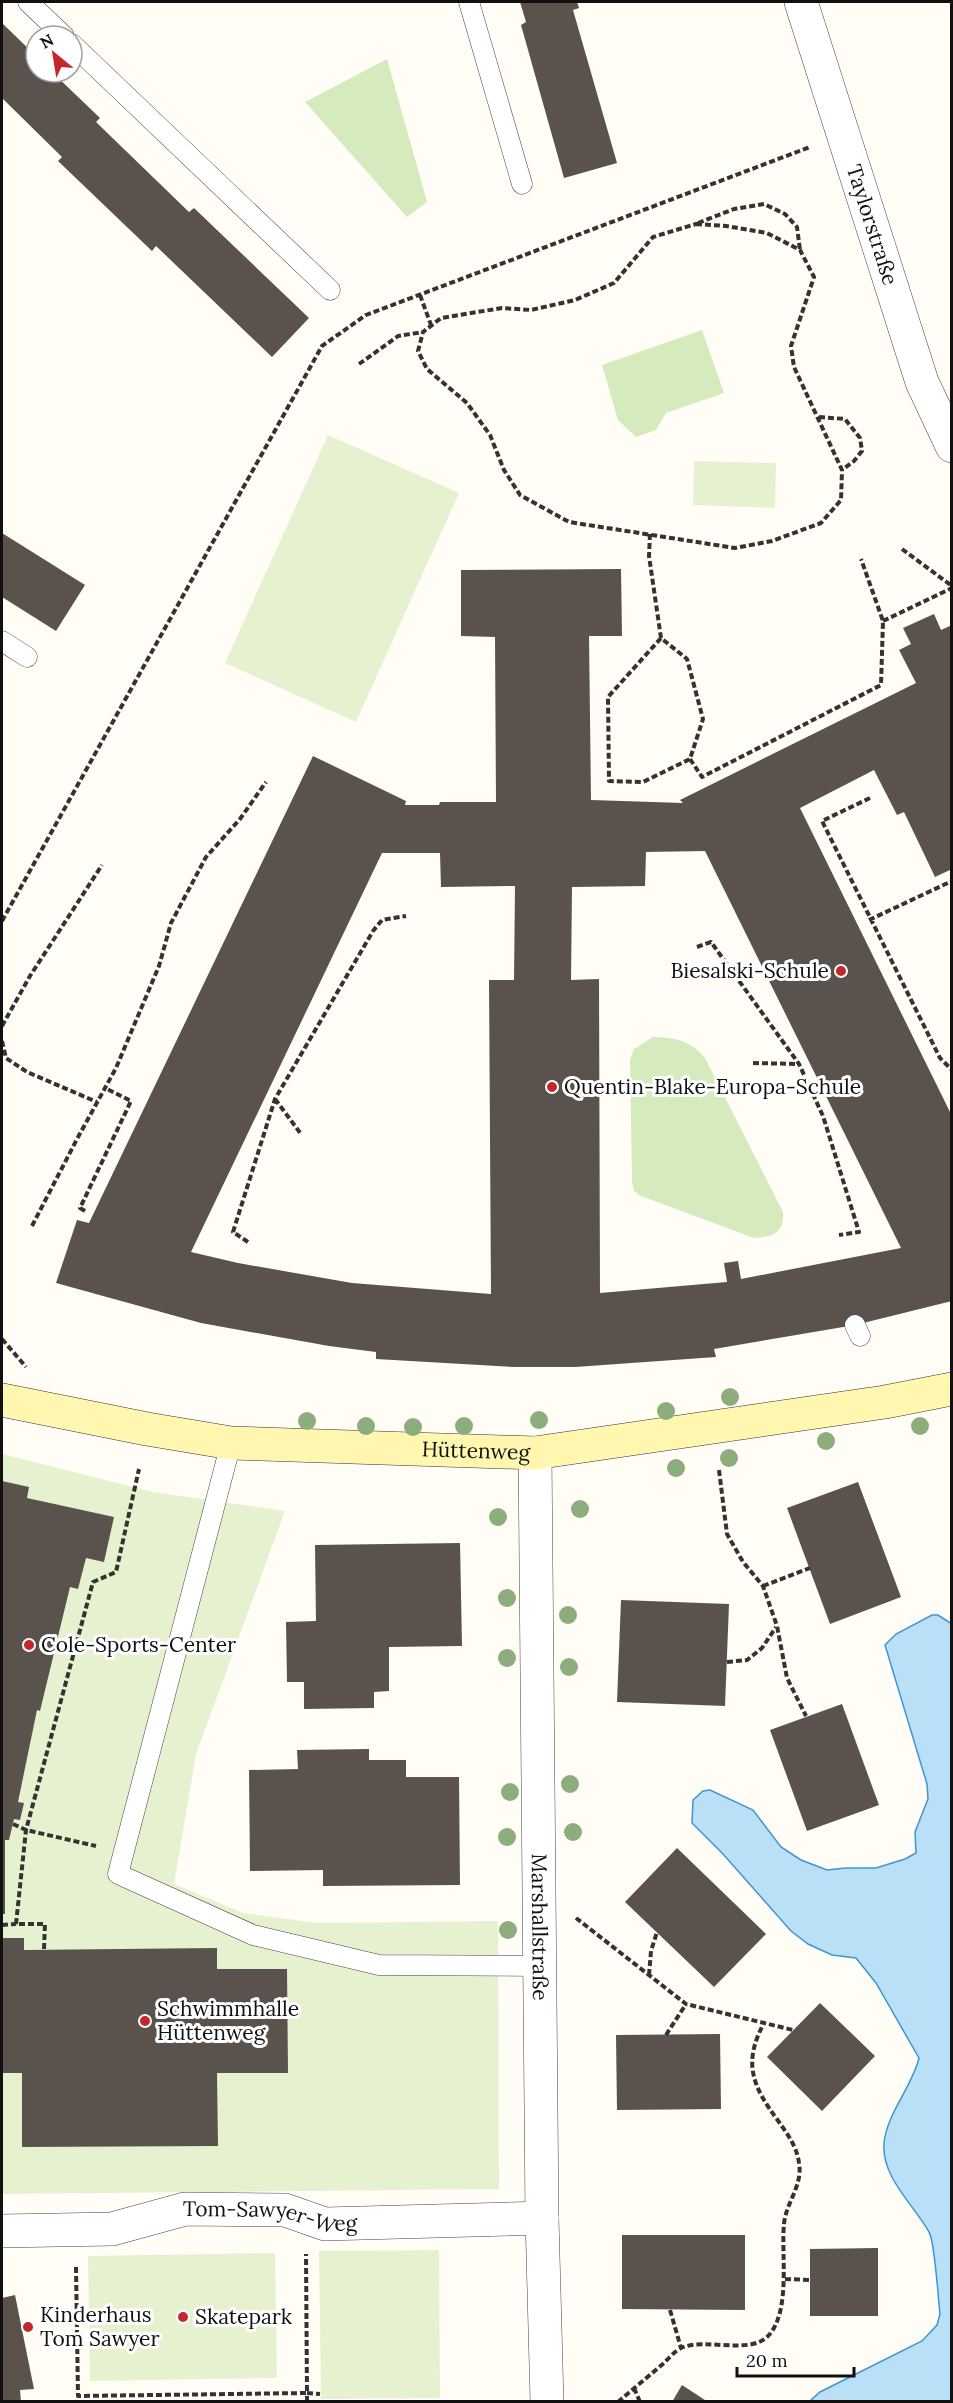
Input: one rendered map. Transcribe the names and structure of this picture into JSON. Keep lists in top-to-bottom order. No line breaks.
{"streets":{"main road":["Hüttenweg"],"street":["Taylorstraße","Marshallstraße","Tom-Sawyer-Weg"]},"crossings":[["Hüttenweg","Marshallstraße"],["Marshallstraße","Tom-Sawyer-Weg"]],"places":["Biesalski-Schule","Quentin-Blake-Europa-Schule","Cole-Sports-Center","Schwimmhalle Hüttenweg","Skatepark","Kinderhaus Tom Sawyer"],"scale_bar":"20 m","north":"top left"}
